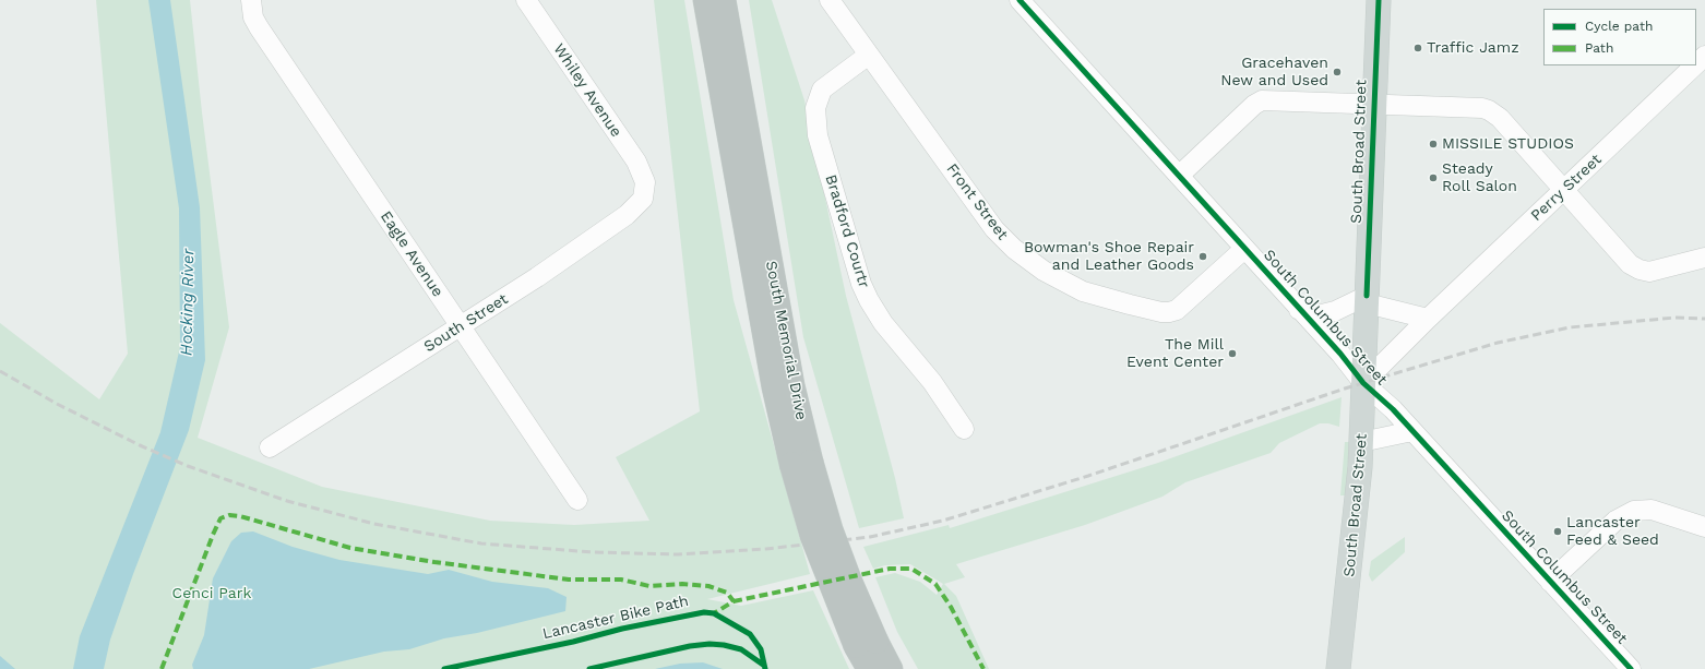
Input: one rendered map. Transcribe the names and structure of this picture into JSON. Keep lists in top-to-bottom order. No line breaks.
{"streets":{"highway":["South Memorial Drive"],"main road":["South Broad Street"],"street":["Whiley Avenue","Perry Street","Front Street","Bradford Courtr","Eagle Avenue","South Columbus Street","South Street"],"cycle path":["Lancaster Bike Path"]},"crossings":[["Whiley Avenue","South Street"],["South Broad Street","Perry Street"],["South Broad Street","South Columbus Street"],["Perry Street","South Columbus Street"],["Front Street","Bradford Courtr"],["Front Street","South Columbus Street"],["Eagle Avenue","South Street"]],"water":["Hocking River"],"parks":["Cenci Park"],"places":["Traffic Jamz","Gracehaven New and Used","MISSILE STUDIOS","Steady Roll Salon","Bowman's Shoe Repair and Leather Goods","The Mill Event Center","Lancaster Feed & Seed"],"legend":["Cycle path","Path"]}
